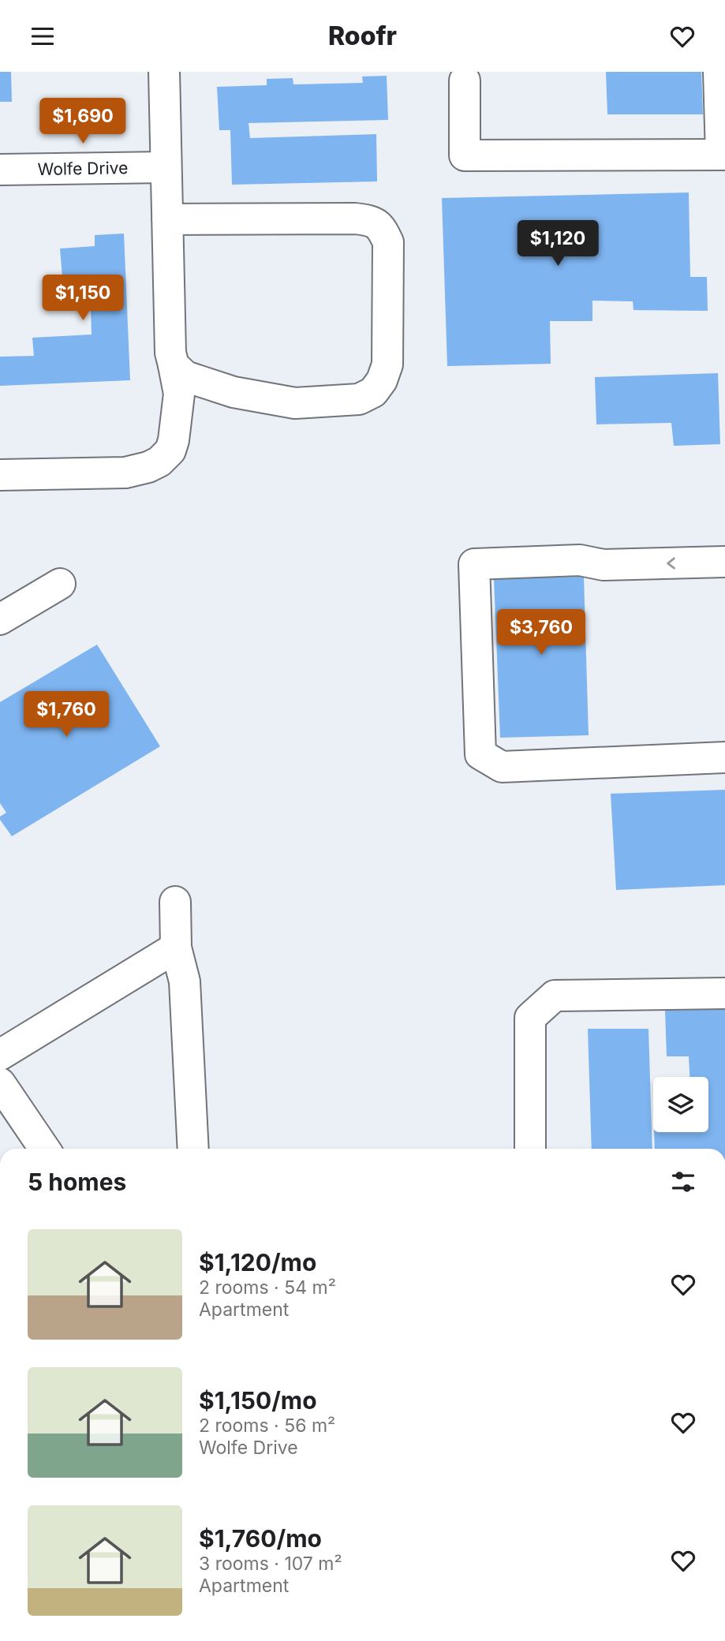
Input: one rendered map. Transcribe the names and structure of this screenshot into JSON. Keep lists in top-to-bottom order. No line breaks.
{"streets":{"street":["Wolfe Drive"]},"page":{"header":"Roofr","price":["$1,690","$1,120","$1,150","$3,760","$1,760"],"heading":"5 homes","list":[{"name":"$1,120/mo","note":"2 rooms · 54 m² · Apartment"},{"name":"$1,150/mo","note":"2 rooms · 56 m² · Wolfe Drive"},{"name":"$1,760/mo","note":"3 rooms · 107 m² · Apartment"}]}}
